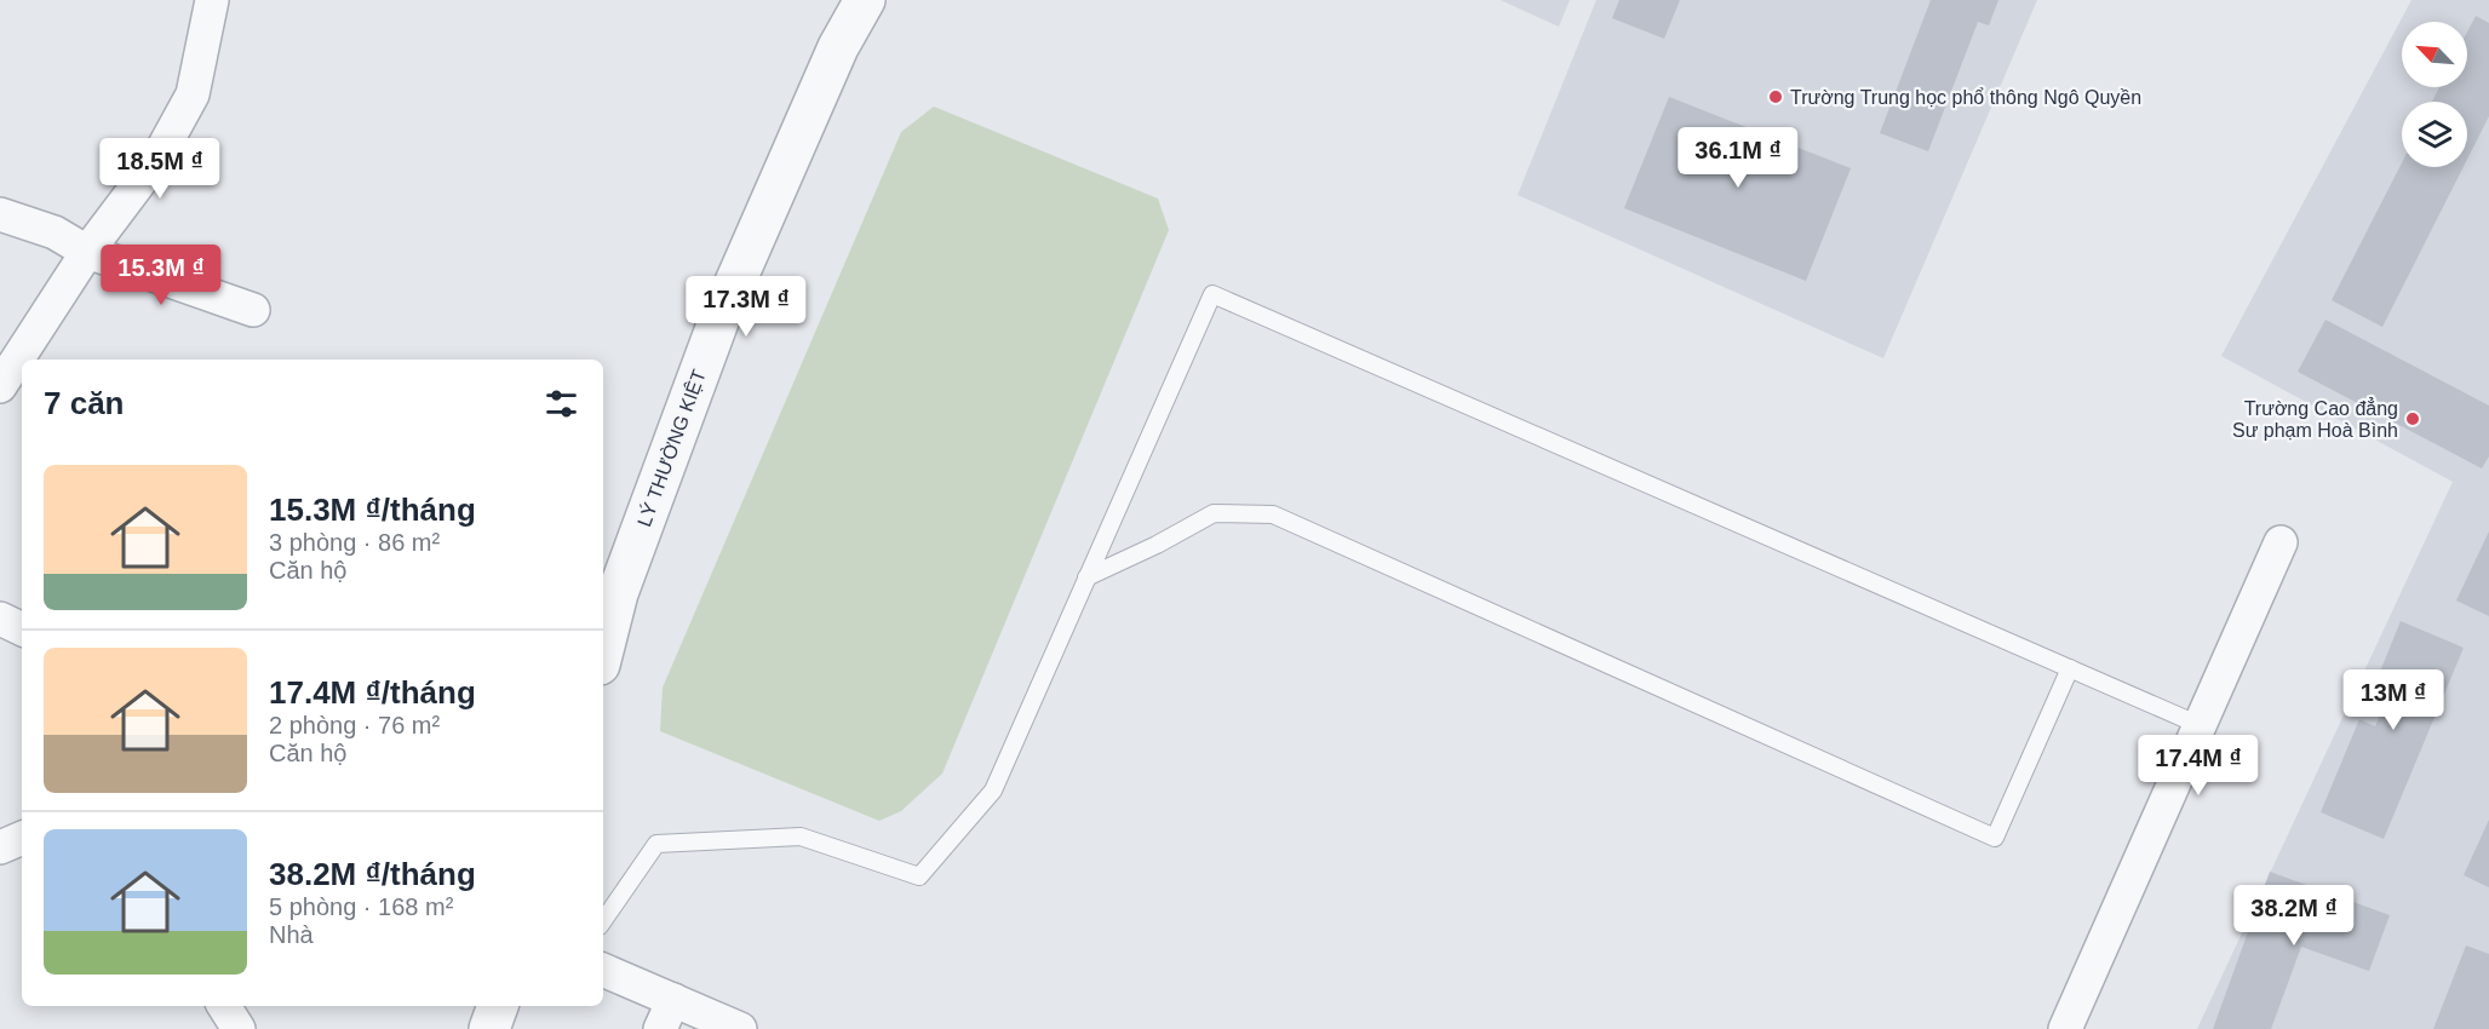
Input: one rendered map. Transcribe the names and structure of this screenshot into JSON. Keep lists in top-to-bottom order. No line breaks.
{"streets":{"street":["LÝ THƯỜNG KIỆT"]},"places":["Trường Trung học phổ thông Ngô Quyền","Trường Cao đẳng Sư phạm Hoà Bình"],"north":"top left","page":{"price":["36.1M ₫","18.5M ₫","15.3M ₫","17.3M ₫","13M ₫","17.4M ₫","38.2M ₫"],"heading":"7 căn","list":[{"name":"15.3M ₫/tháng","note":"3 phòng · 86 m² · Căn hộ"},{"name":"17.4M ₫/tháng","note":"2 phòng · 76 m² · Căn hộ"},{"name":"38.2M ₫/tháng","note":"5 phòng · 168 m² · Nhà"}]}}
